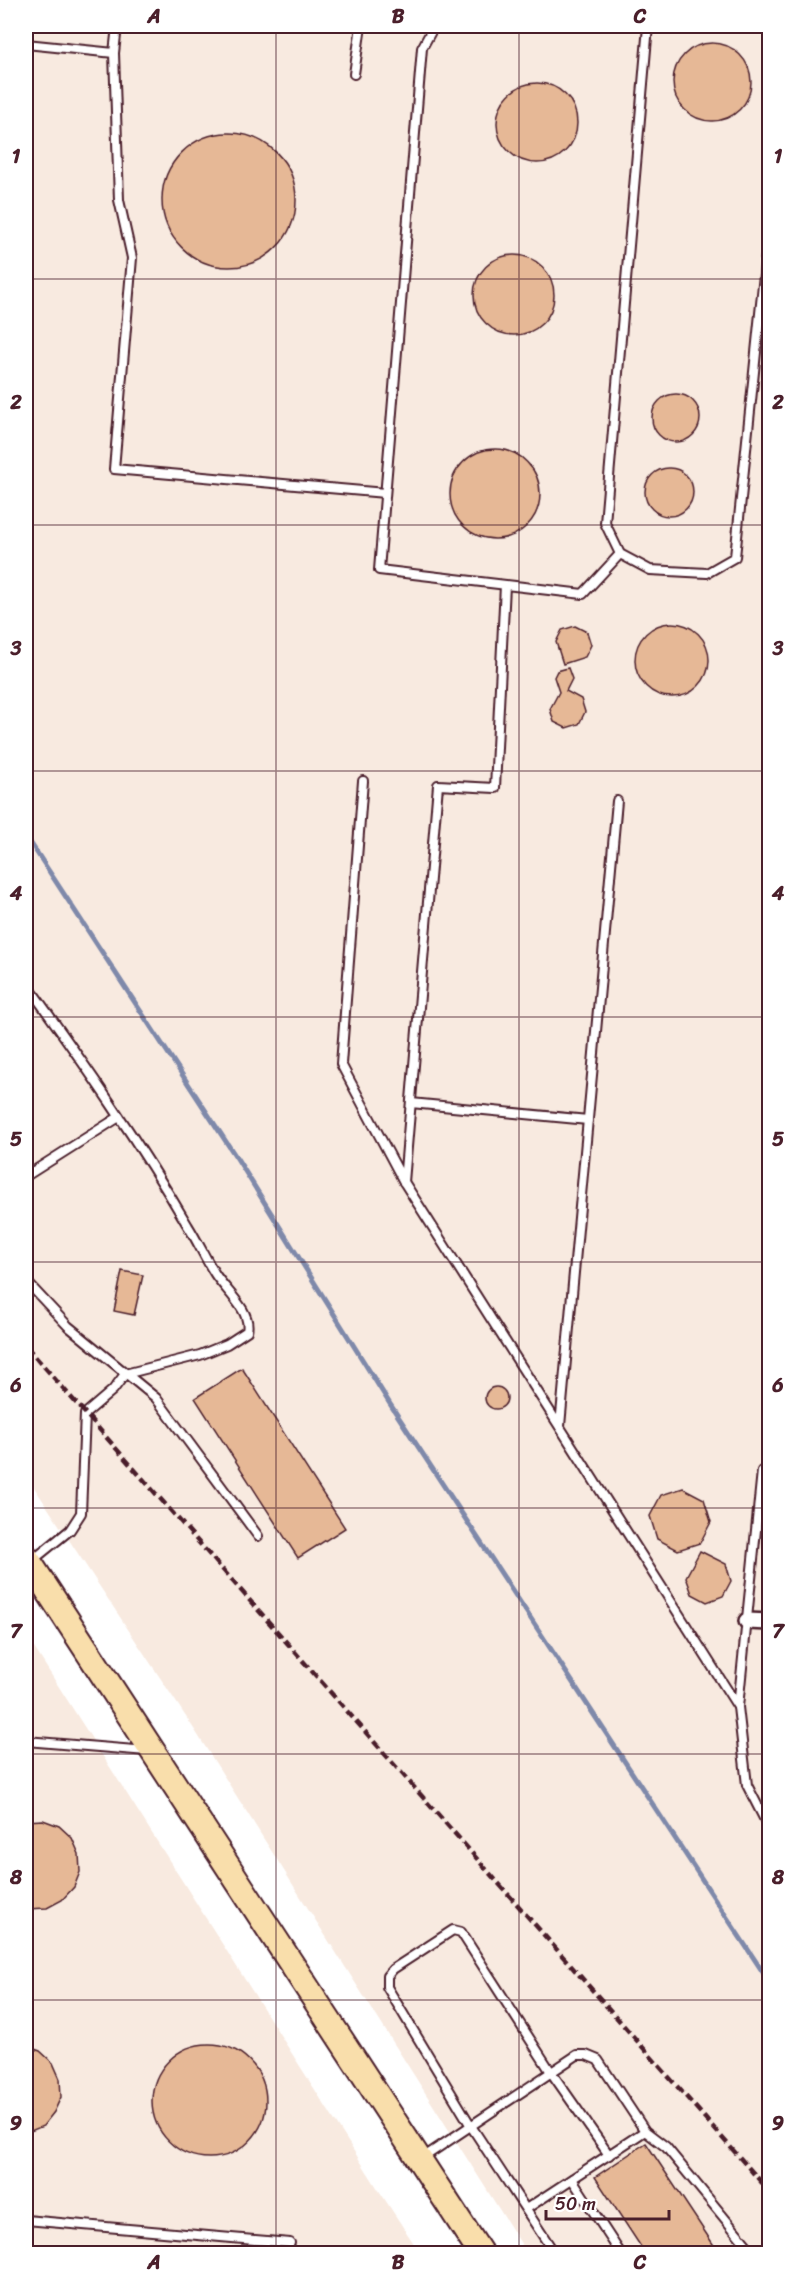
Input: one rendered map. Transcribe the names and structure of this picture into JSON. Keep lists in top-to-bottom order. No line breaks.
{"scale_bar":"50 m","grid":{"columns":["A","B","C"],"rows":["1","2","3","4","5","6","7","8","9"]}}
